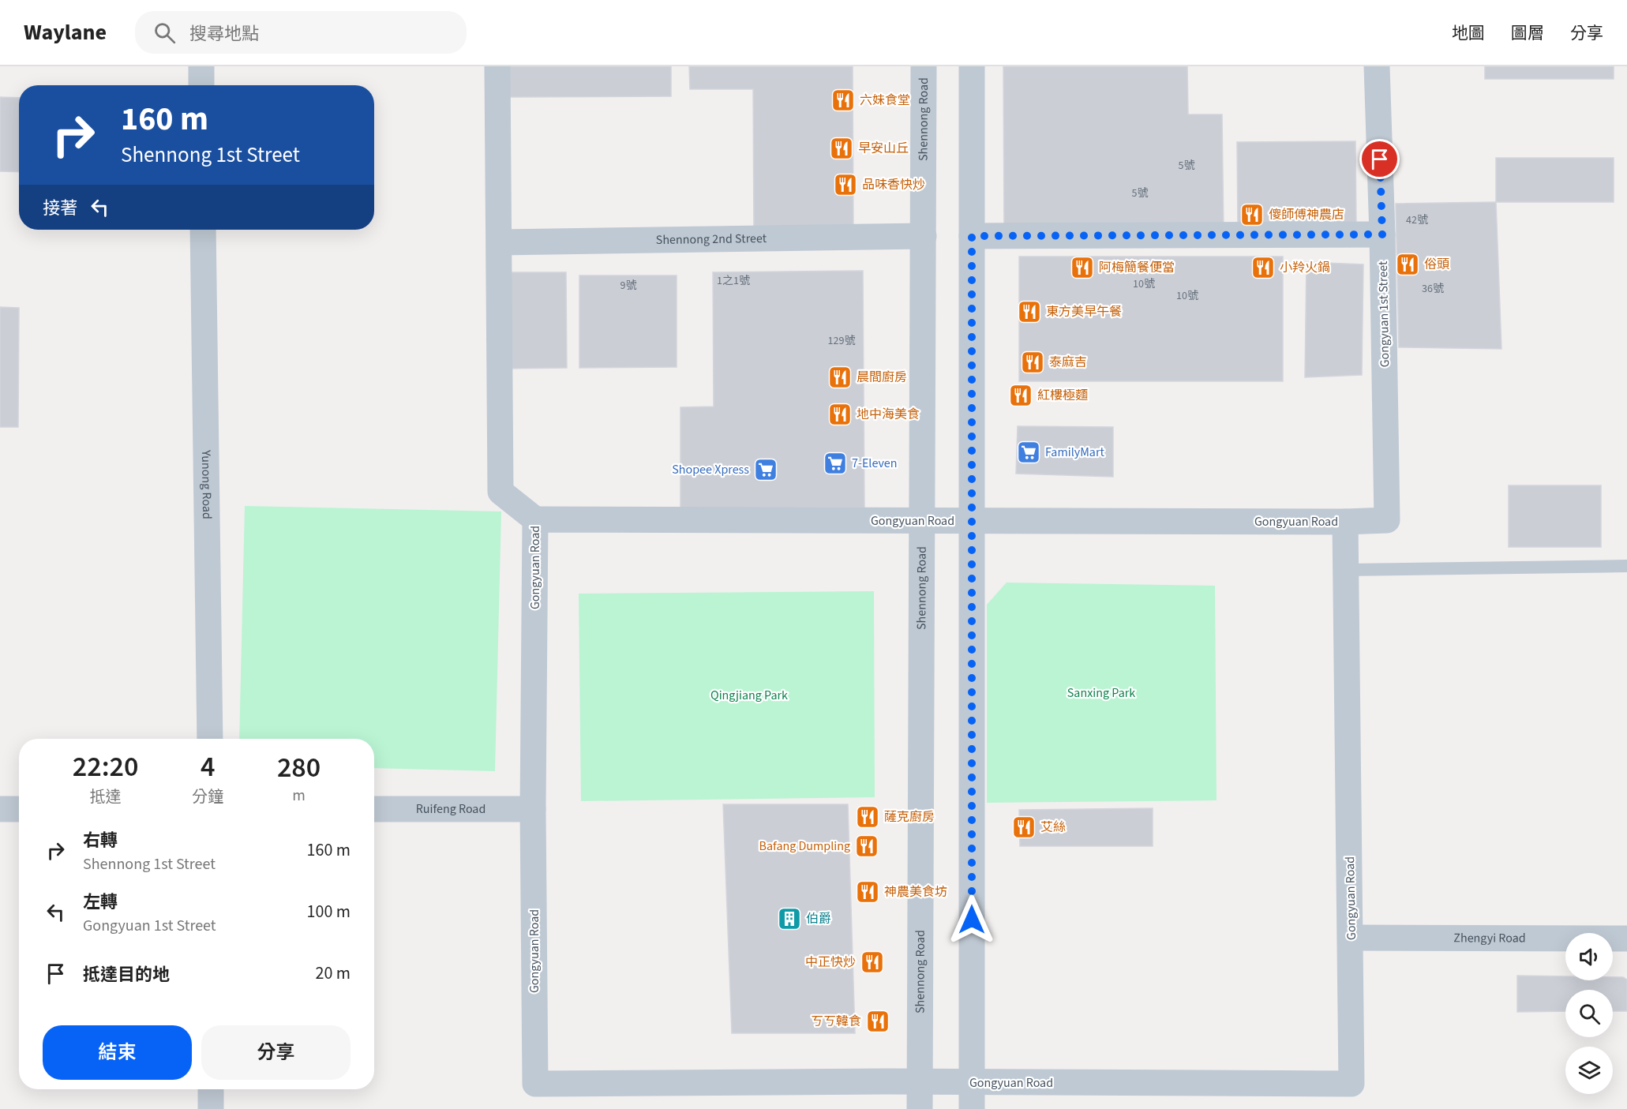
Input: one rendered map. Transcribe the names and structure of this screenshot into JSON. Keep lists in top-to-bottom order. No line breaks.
{"streets":{"street":["Shennong Road","Shennong 2nd Street","Gongyuan 1st Street","Yunong Road","Gongyuan Road","Ruifeng Road","Zhengyi Road"]},"crossings":[["Shennong Road","Shennong 2nd Street"],["Shennong Road","Gongyuan Road"],["Gongyuan 1st Street","Gongyuan Road"],["Gongyuan Road","Ruifeng Road"],["Gongyuan Road","Zhengyi Road"]],"parks":["Sanxing Park","Qingjiang Park"],"places":{"restaurant":["六妹食堂","早安山丘","品味香快炒","傻師傅神農店","俗頭","阿梅簡餐便當","小羚火鍋","東方美早午餐","泰麻吉","晨間廚房","紅樓極麵","地中海美食","薩克廚房","艾絲","Bafang Dumpling","神農美食坊","中正快炒","ㄎㄎ韓食"],"supermarket":["FamilyMart","7-Eleven","Shopee Xpress"],"building":["伯爵"]},"house_numbers":["5號","5號","42號","1之1號","10號","9號","36號","10號","129號"],"page":{"header":"Waylane","search":"搜尋地點","nav":["地圖","圖層","分享"],"turn":["160 m","Shennong 1st Street"],"then":"接著","eta":["22:20","抵達","4","分鐘","280","m"],"list":[{"name":"右轉","note":"Shennong 1st Street","value":"160 m"},{"name":"左轉","note":"Gongyuan 1st Street","value":"100 m"},{"name":"抵達目的地","value":"20 m"}],"buttons":["結束","分享"]}}
